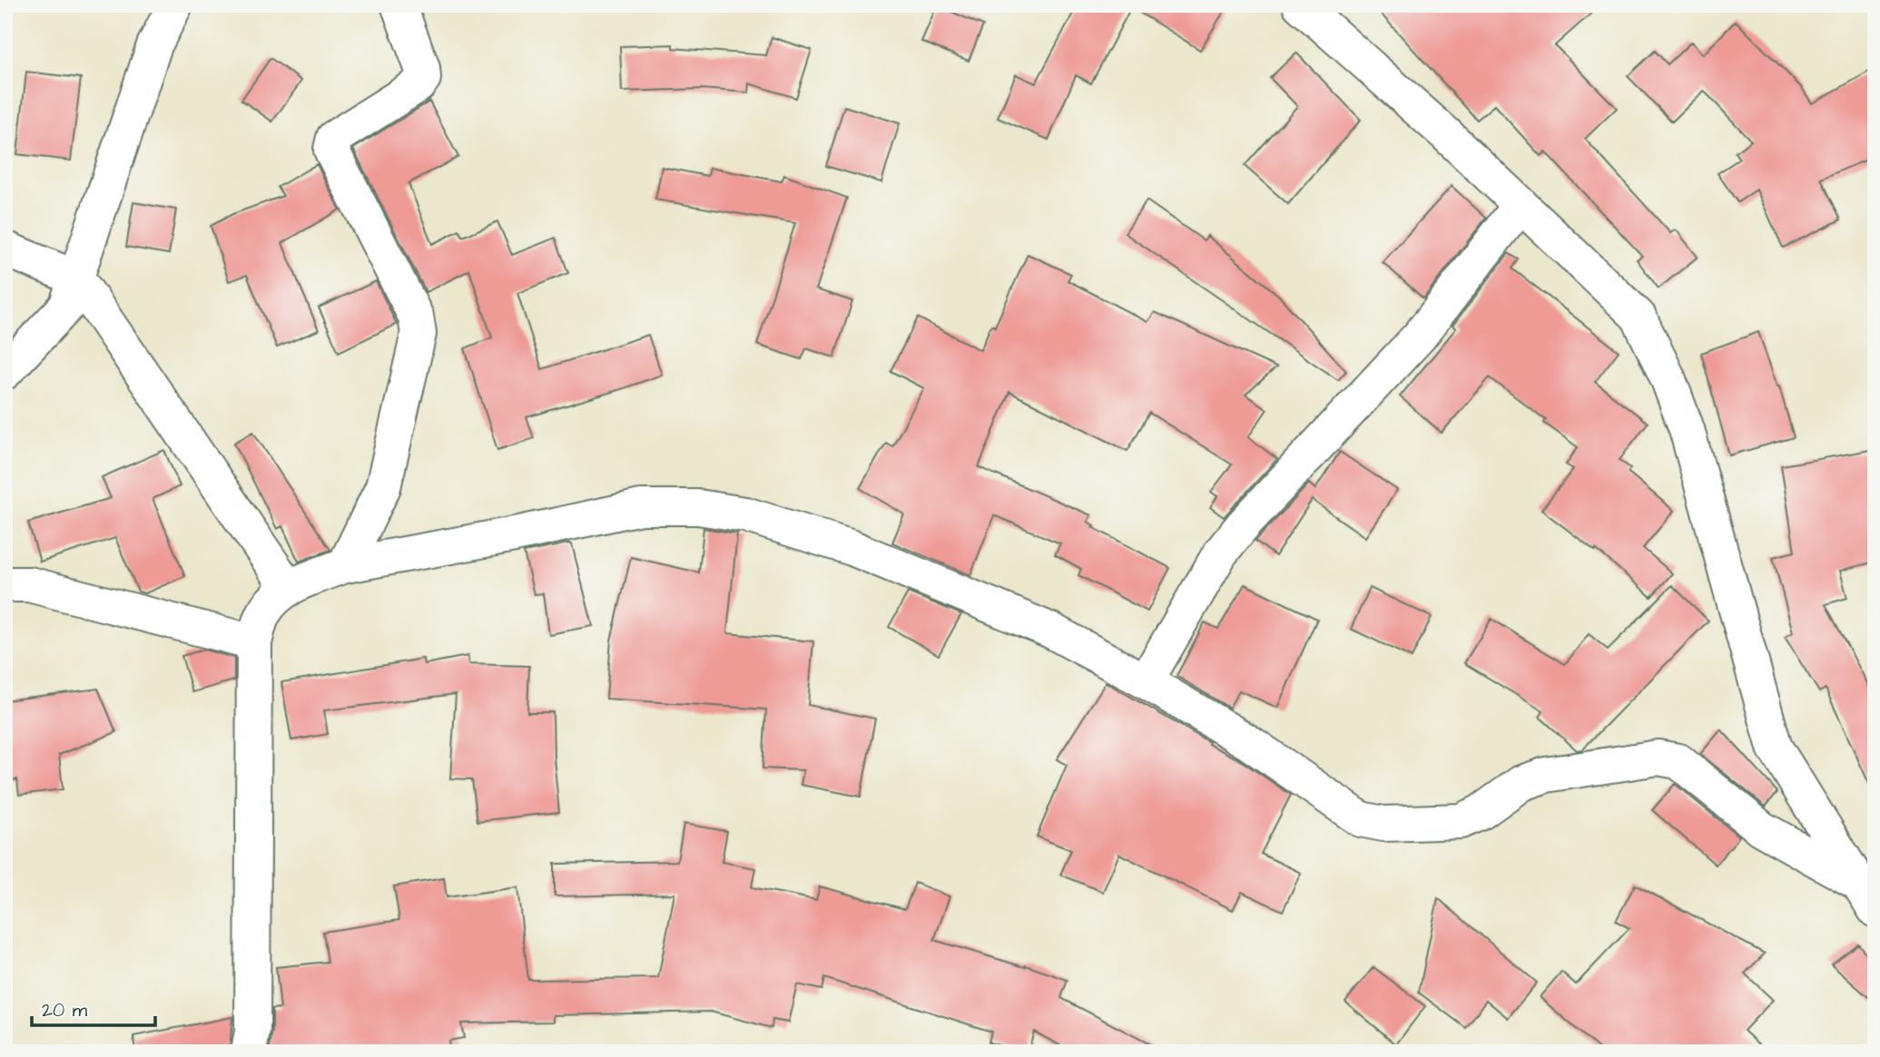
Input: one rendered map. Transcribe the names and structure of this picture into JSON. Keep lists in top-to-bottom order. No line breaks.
{"scale_bar":"20 m"}
